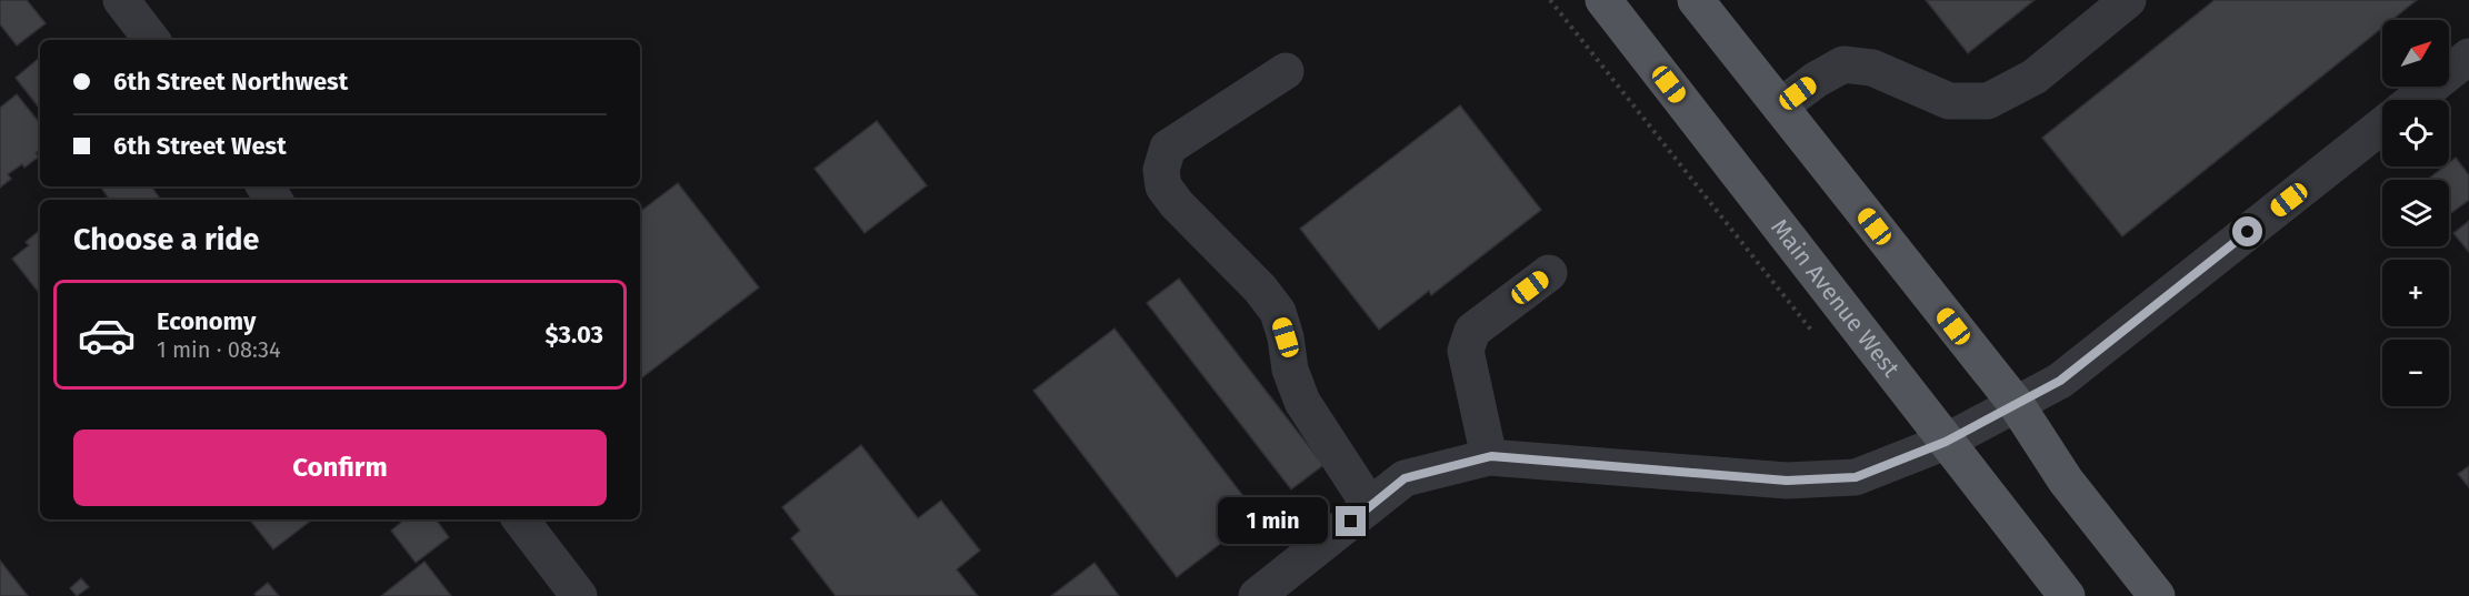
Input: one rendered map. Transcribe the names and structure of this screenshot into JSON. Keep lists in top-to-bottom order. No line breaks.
{"streets":{"main road":["Main Avenue West"]},"north":"top right","page":{"map_buttons":["+","−"],"banner":["6th Street Northwest","6th Street West"],"heading":"Choose a ride","list":[{"name":"Economy","note":"1 min · 08:34","value":"$3.03"}],"buttons":"Confirm","bubble":"1 min"}}
